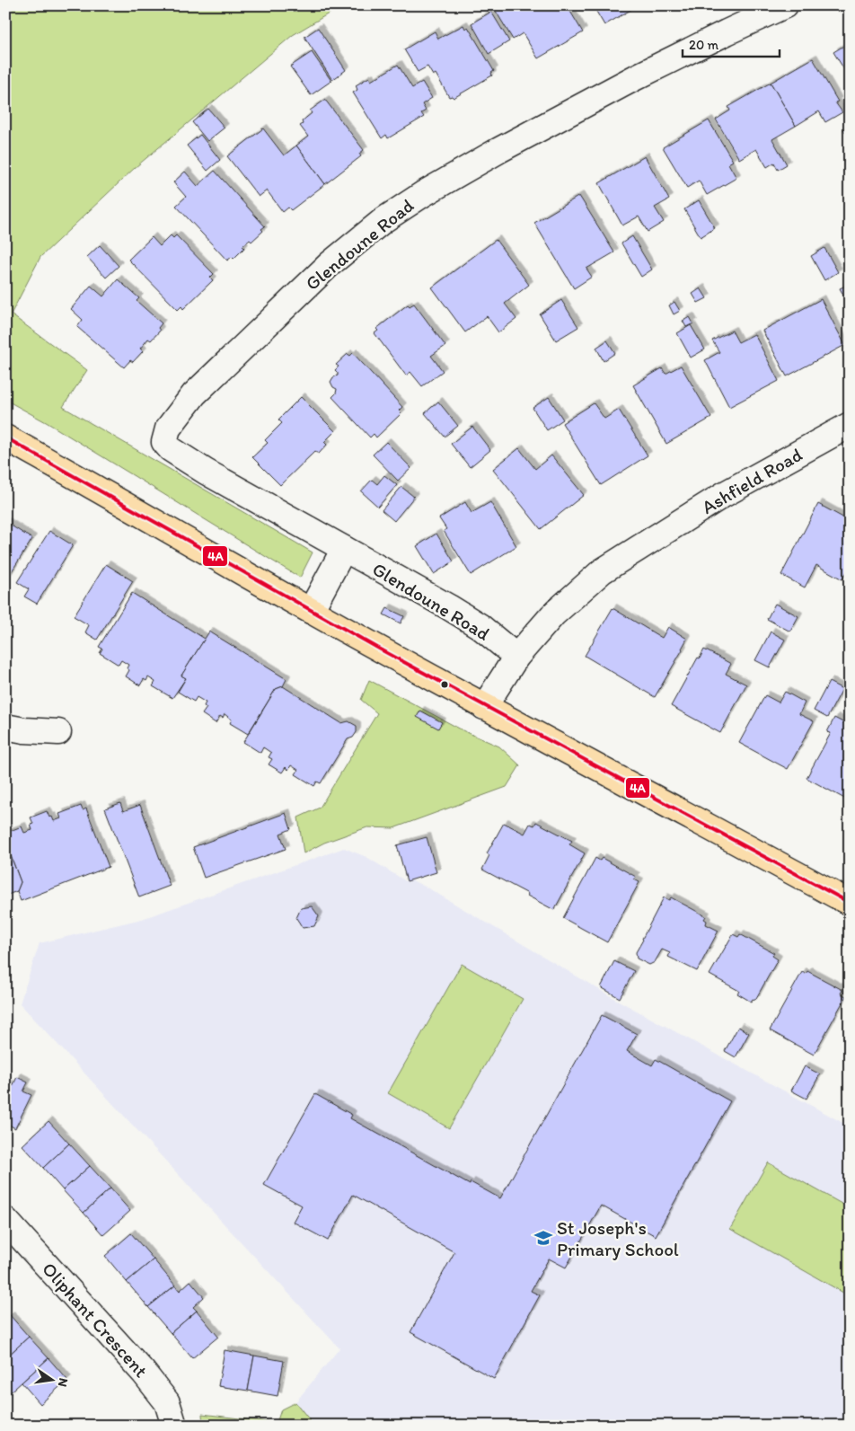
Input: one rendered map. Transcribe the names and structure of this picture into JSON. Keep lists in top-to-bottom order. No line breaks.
{"streets":{"street":["Glendoune Road","Ashfield Road","Oliphant Crescent"]},"crossings":[["Glendoune Road","Ashfield Road"]],"places":{"school or university":["St Joseph's Primary School"]},"lines":["transit line 4A"],"scale_bar":"20 m","north":"right"}
